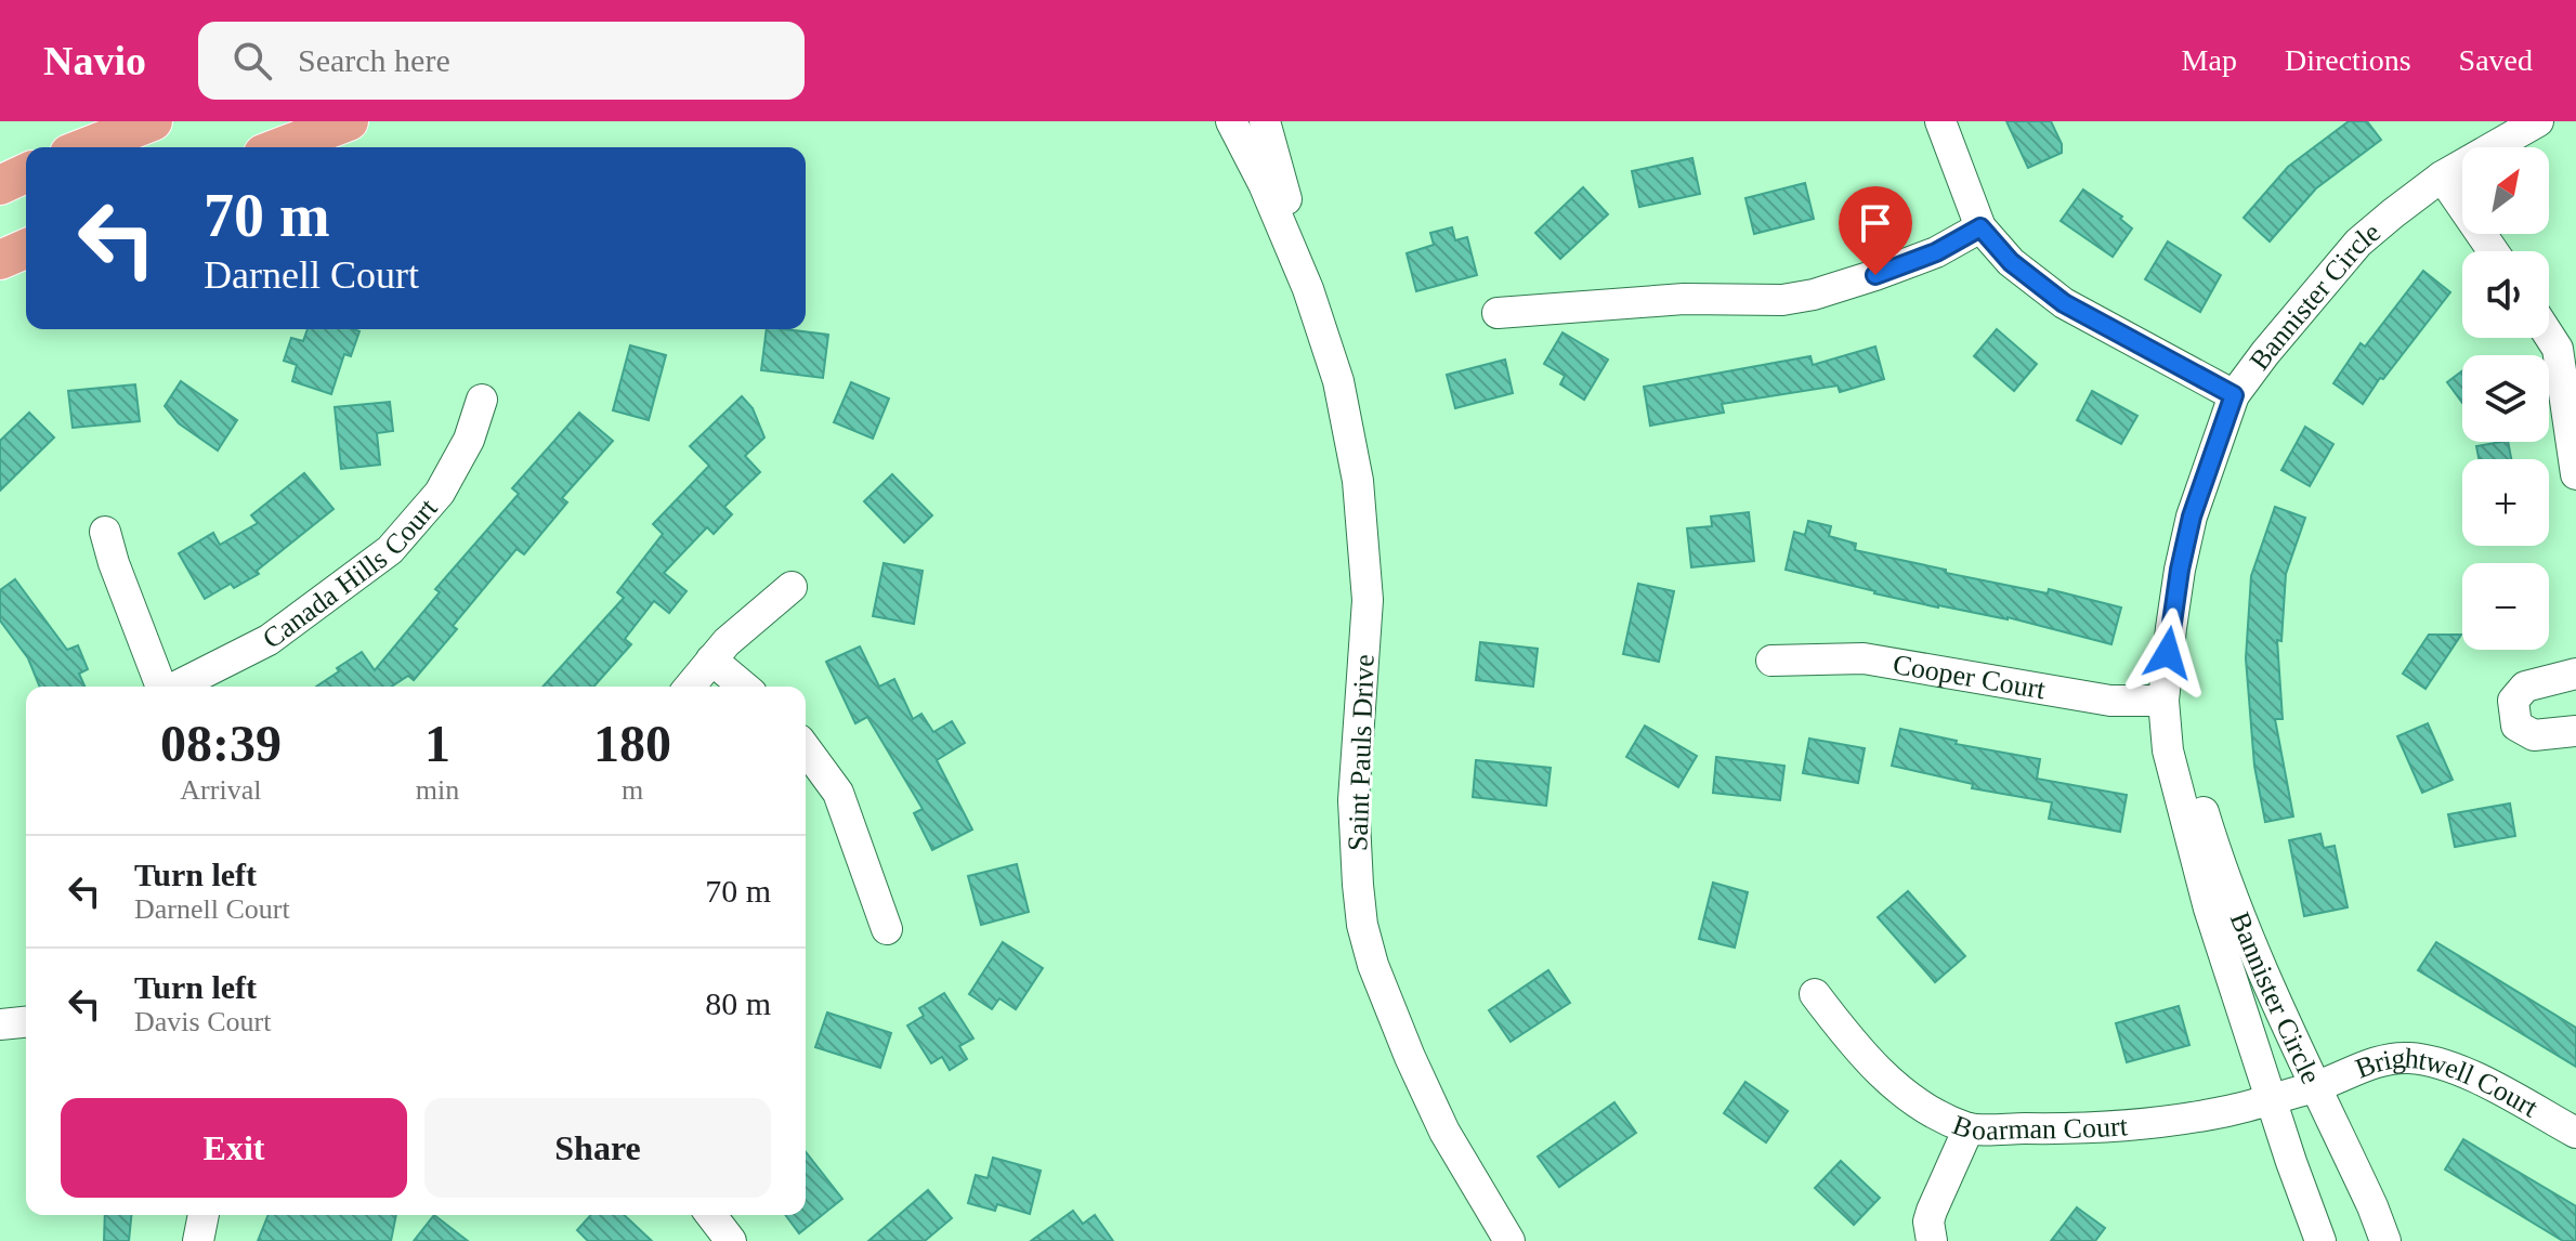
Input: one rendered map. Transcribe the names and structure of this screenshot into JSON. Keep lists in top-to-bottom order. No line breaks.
{"streets":{"street":["Bannister Circle","Canada Hills Court","Cooper Court","Saint Pauls Drive","Brightwell Court","Boarman Court"]},"crossings":[["Bannister Circle","Cooper Court"],["Bannister Circle","Brightwell Court"],["Bannister Circle","Boarman Court"],["Brightwell Court","Boarman Court"]],"north":"top right","page":{"header":"Navio","search":"Search here","nav":["Map","Directions","Saved"],"map_buttons":["+","−"],"turn":["70 m","Darnell Court"],"eta":["08:39","Arrival","1","min","180","m"],"list":[{"name":"Turn left","note":"Darnell Court","value":"70 m"},{"name":"Turn left","note":"Davis Court","value":"80 m"}],"buttons":["Exit","Share"]}}
